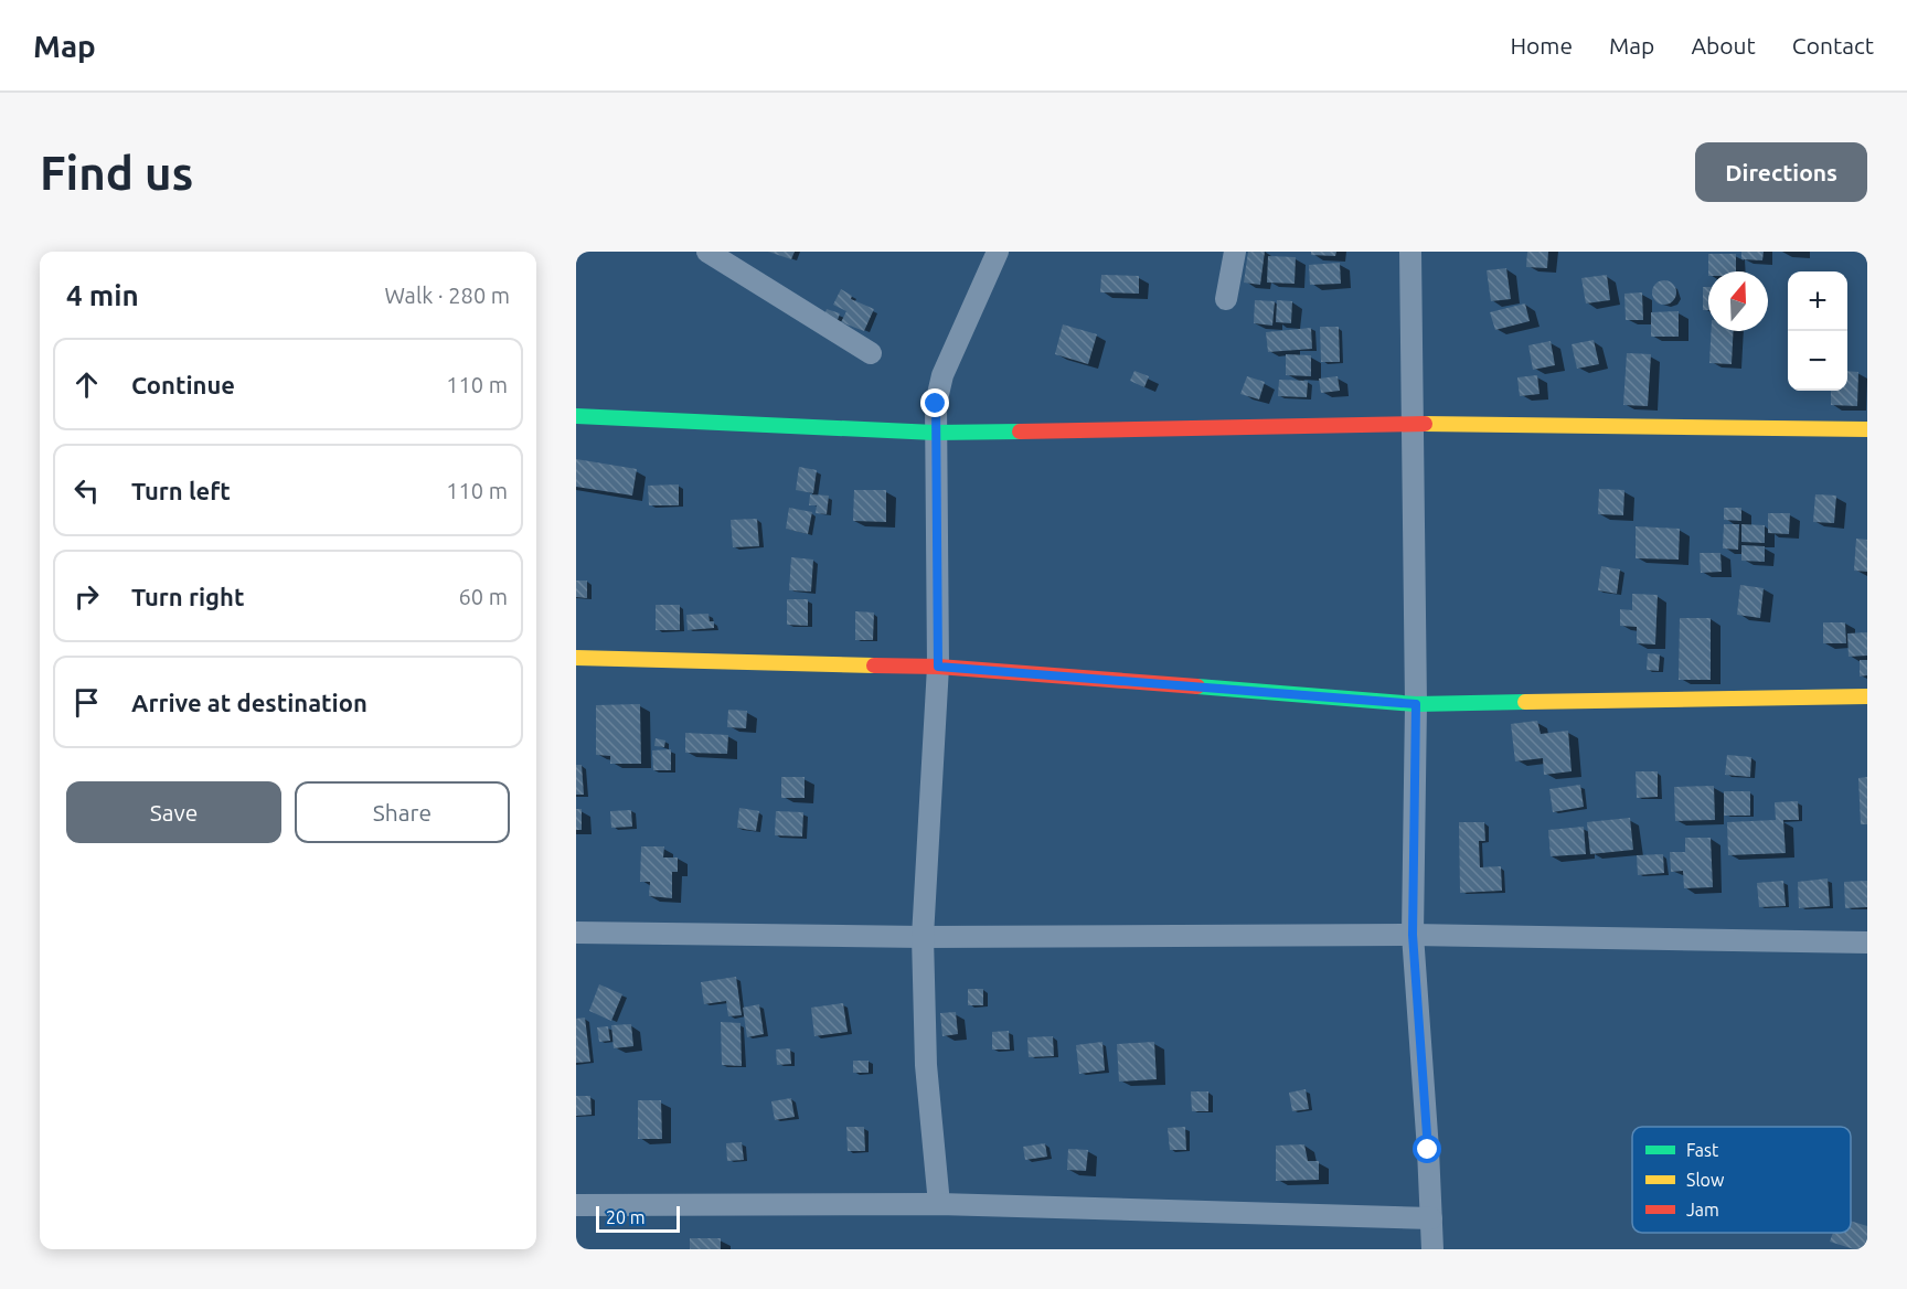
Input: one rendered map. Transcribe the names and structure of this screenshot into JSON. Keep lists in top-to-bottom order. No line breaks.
{"legend":["Fast","Slow","Jam"],"scale_bar":"20 m","north":"top","page":{"header":"Map","nav":["Home","Map","About","Contact"],"buttons":["Directions",["Save","Share"]],"title":"Find us","heading":["4 min","Walk · 280 m"],"map_buttons":["+","−"],"list":[["Continue","110 m"],["Turn left","110 m"],["Turn right","60 m"],"Arrive at destination"],"scale":"20 m"}}
